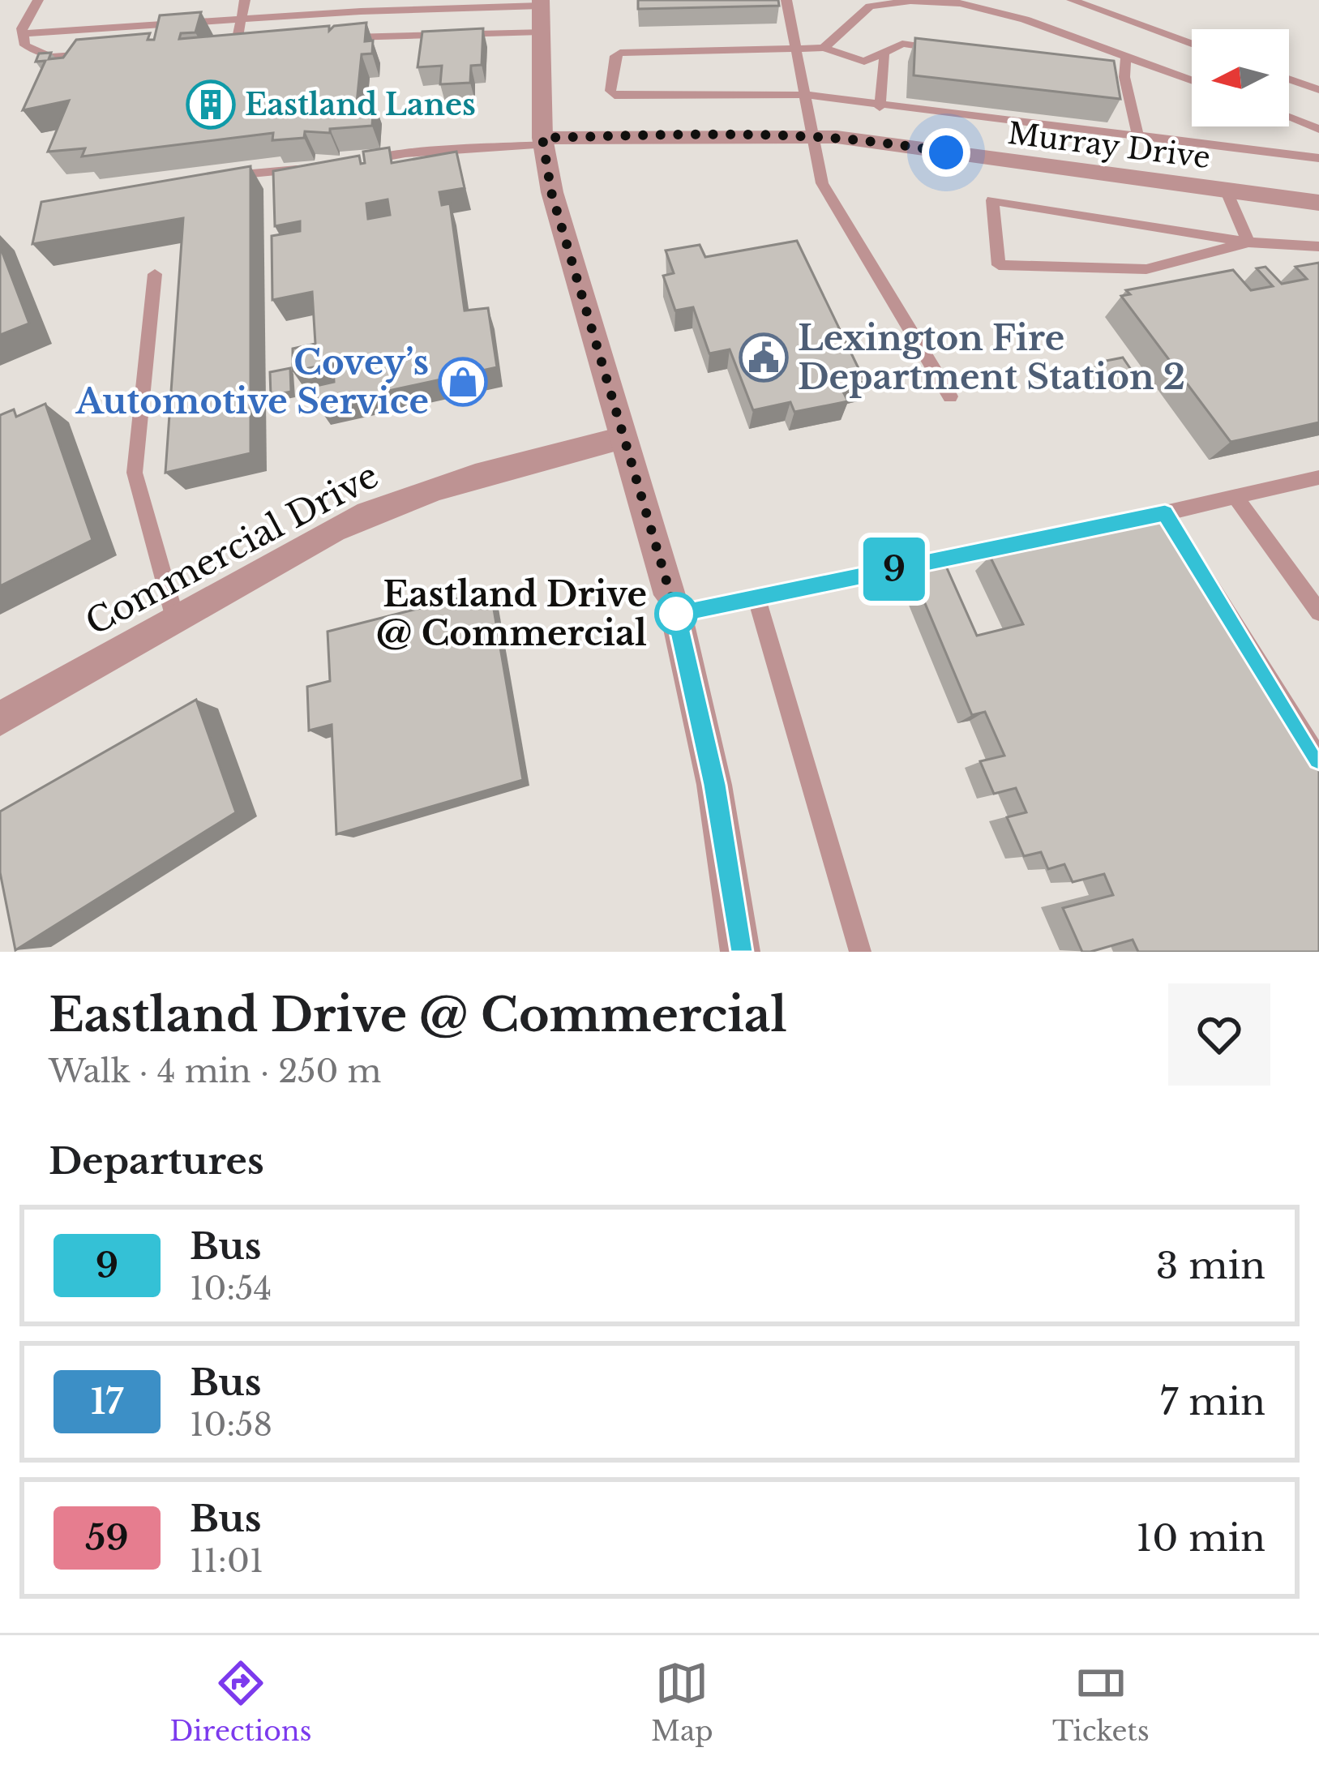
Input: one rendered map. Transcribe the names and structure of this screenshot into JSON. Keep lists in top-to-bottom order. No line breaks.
{"streets":{"street":["Murray Drive","Commercial Drive"]},"places":{"building":["Eastland Lanes"],"public building":["Lexington Fire Department Station 2"],"shop":["Covey’s Automotive Service"],"other":["Eastland Drive @ Commercial"]},"lines":["bus line 9"],"north":"left","page":{"on_map":"9","heading":[["Eastland Drive @ Commercial","Walk · 4 min · 250 m"],"Departures"],"list":[{"mark":"9","name":"Bus","note":"10:54","value":"3 min"},{"mark":"17","name":"Bus","note":"10:58","value":"7 min"},{"mark":"59","name":"Bus","note":"11:01","value":"10 min"}],"tabs":["Directions","Map","Tickets"]}}
